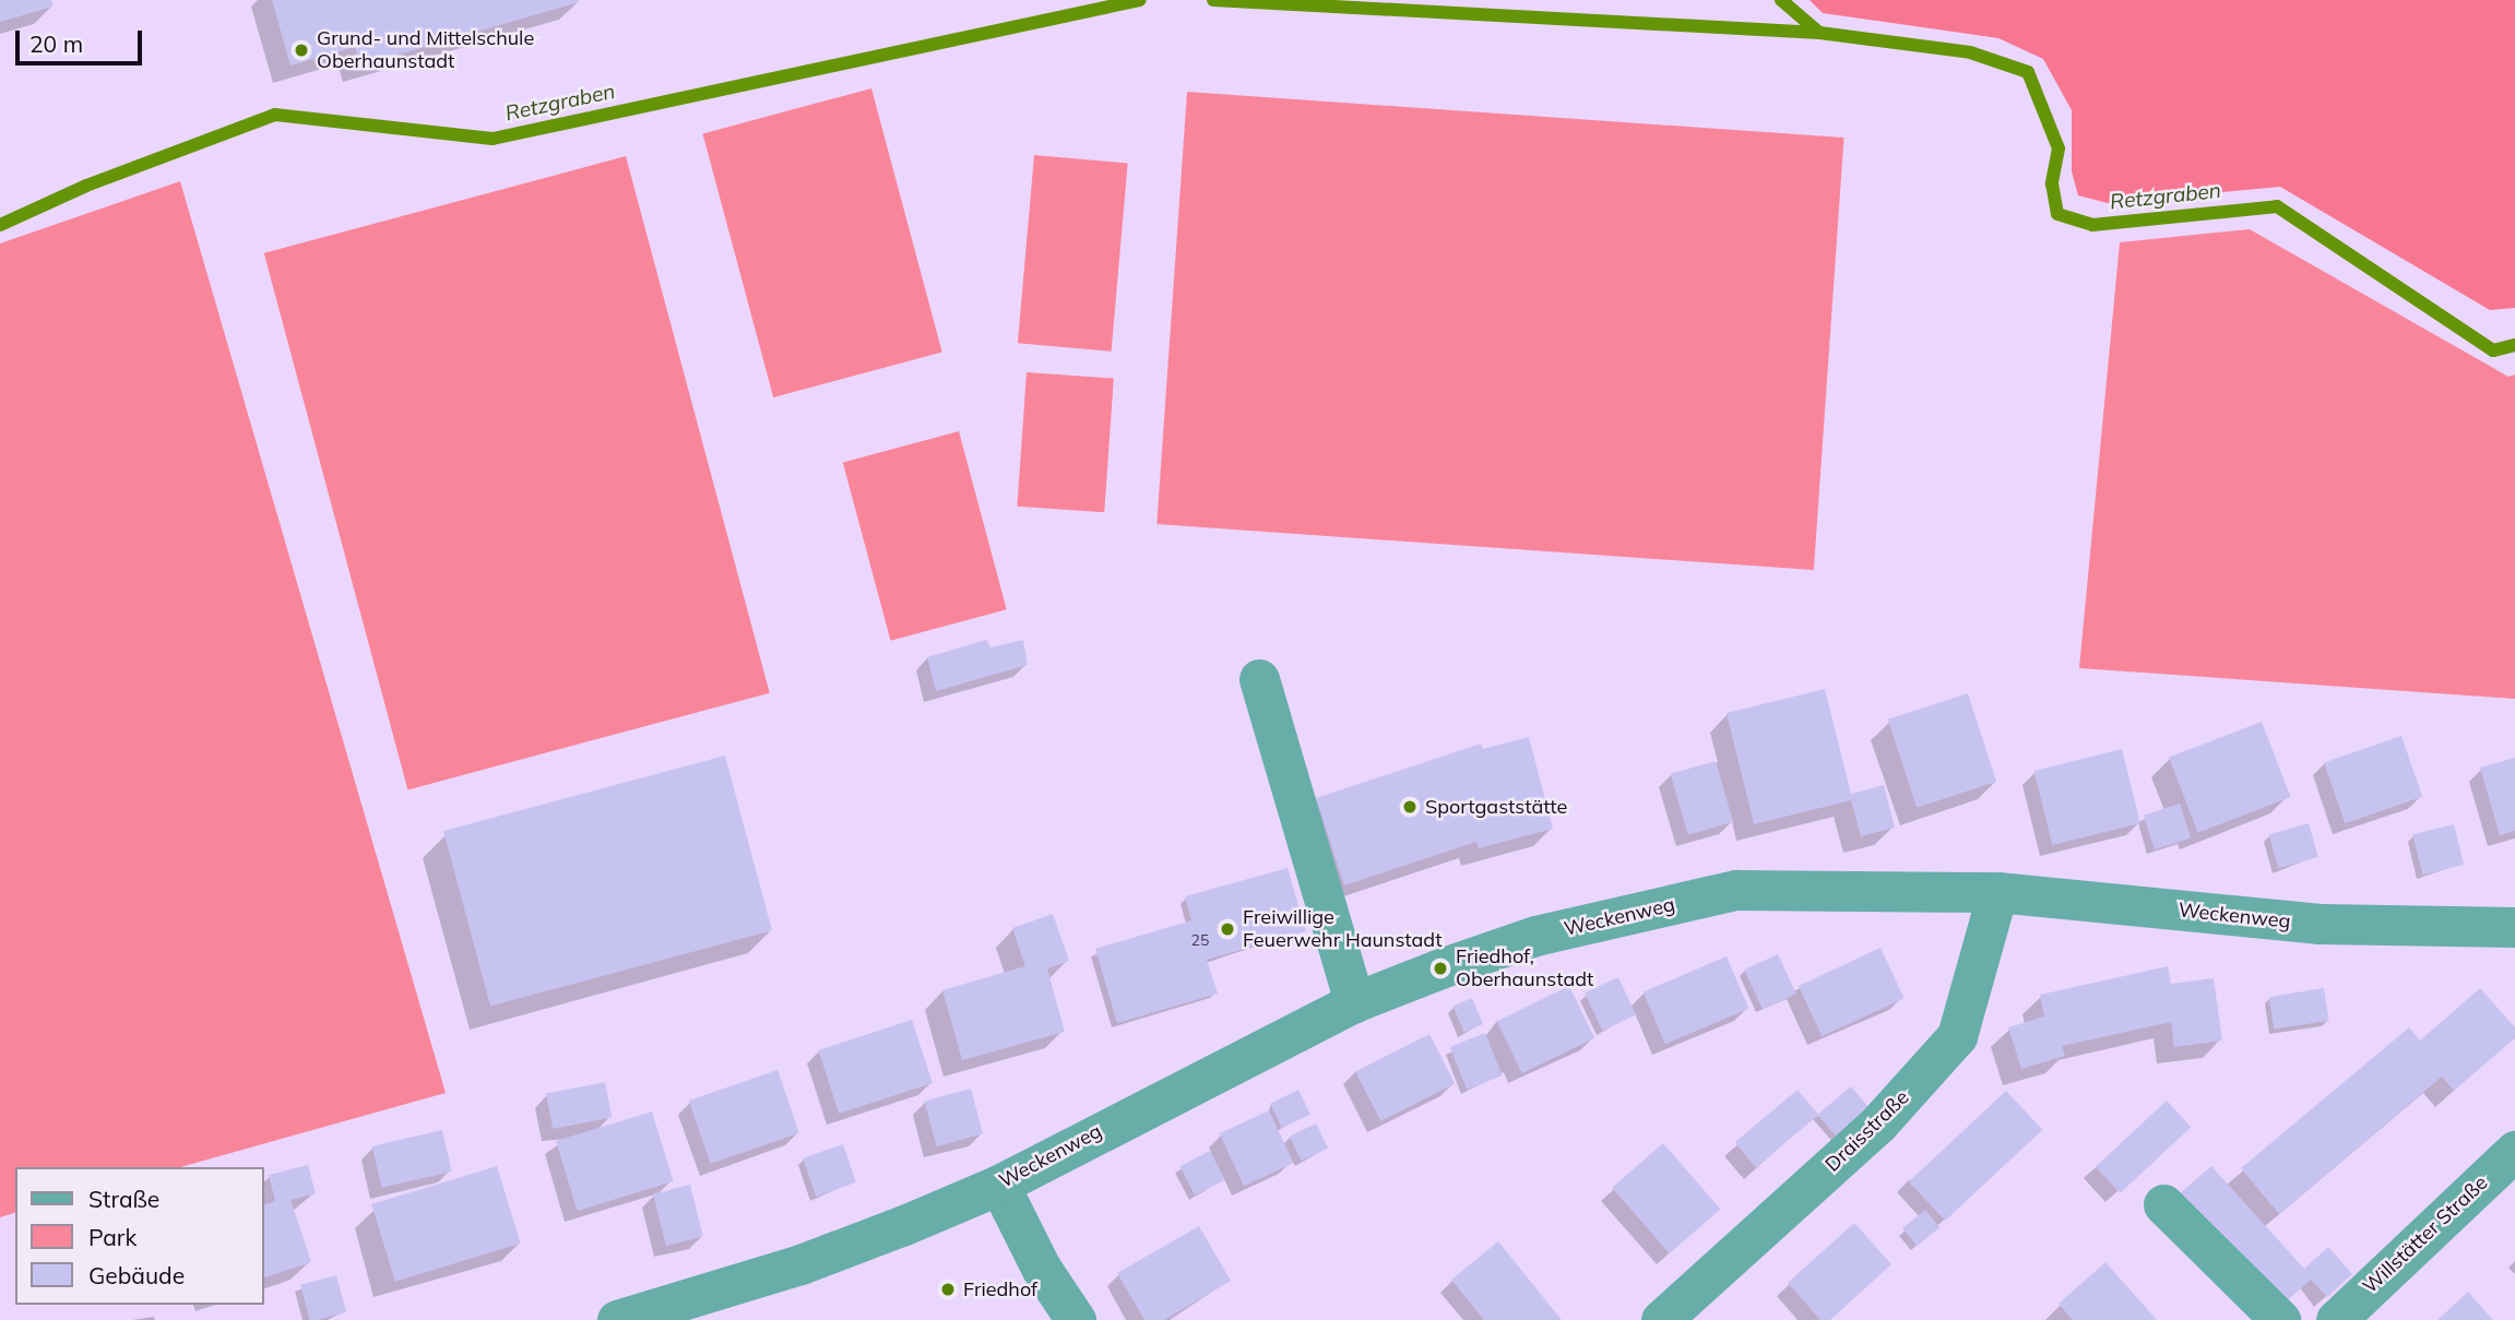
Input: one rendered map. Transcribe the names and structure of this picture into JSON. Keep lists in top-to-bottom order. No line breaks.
{"streets":{"street":["Weckenweg","Draisstraße","Willstätter Straße"]},"crossings":[["Weckenweg","Draisstraße"]],"water":["Retzgraben"],"places":["Grund- und Mittelschule Oberhaunstadt","Sportgaststätte","Freiwillige Feuerwehr Haunstadt","Friedhof, Oberhaunstadt","Friedhof"],"house_numbers":["25"],"legend":["Straße","Park","Gebäude"],"scale_bar":"20 m"}
